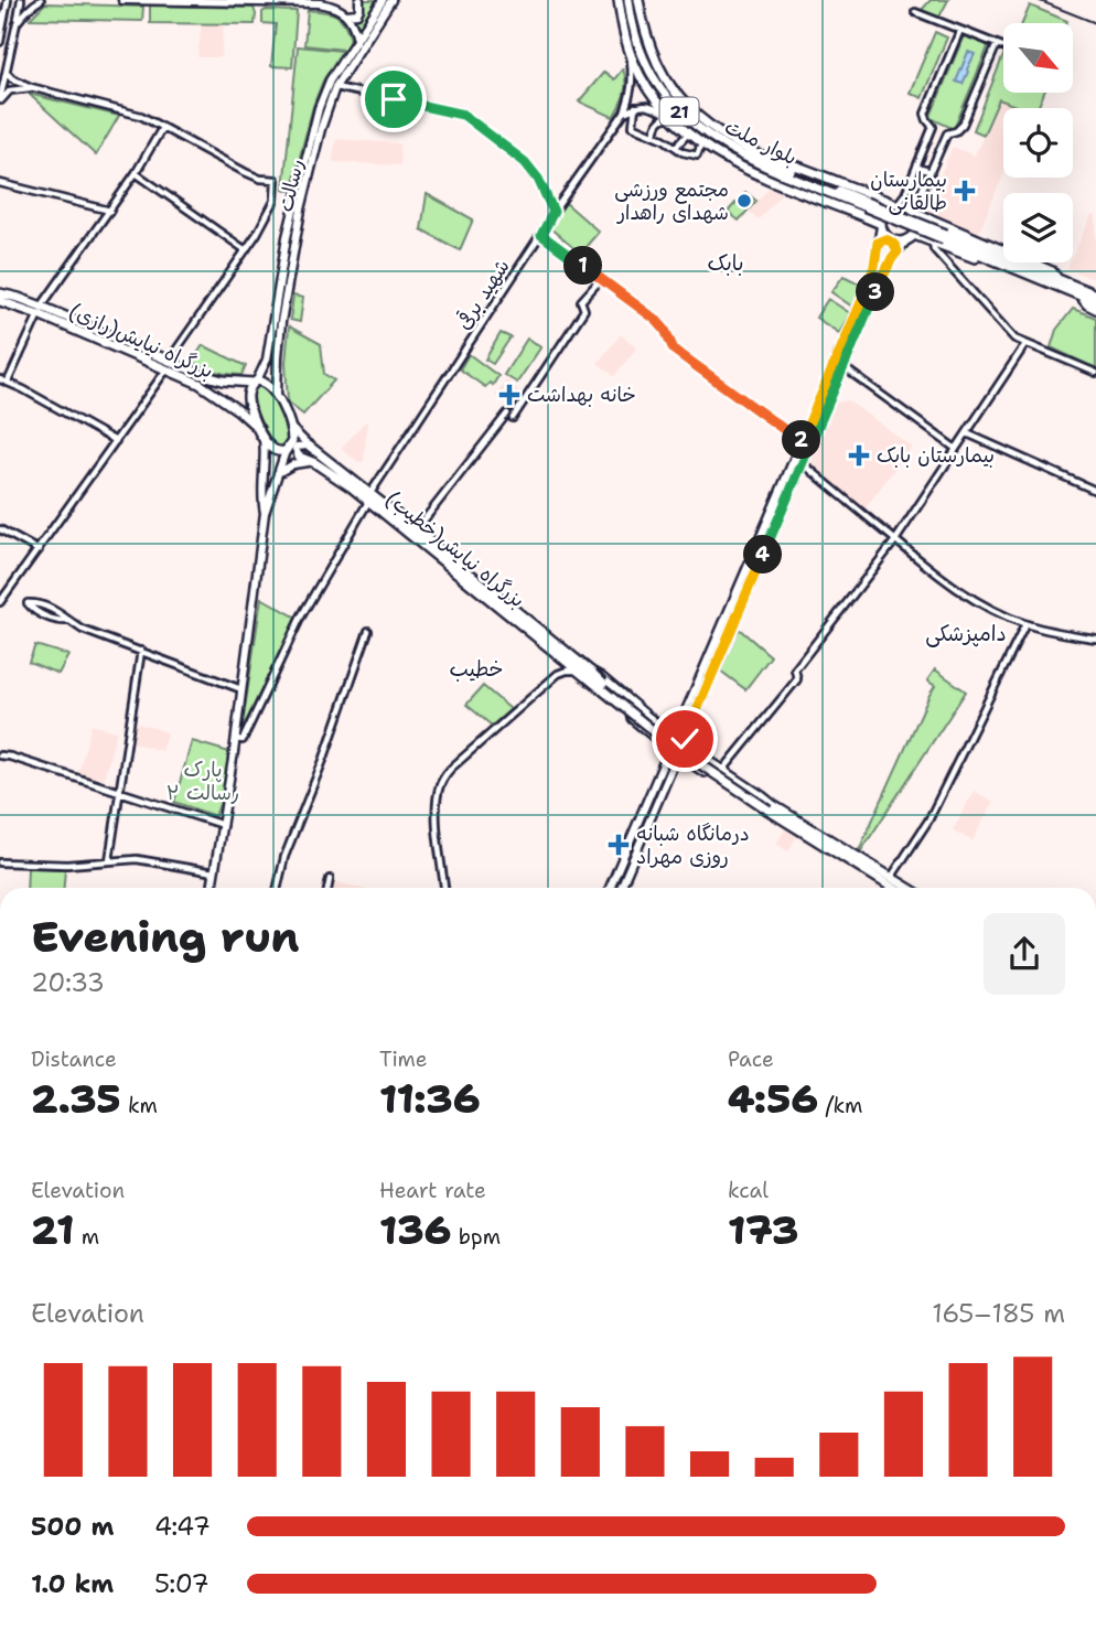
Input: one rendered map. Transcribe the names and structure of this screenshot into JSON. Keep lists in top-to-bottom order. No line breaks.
{"streets":{"highway":["21","بلوار ملت","بزرگراه نیایش(رازی)","بزرگراه نیایش(خطیب)"],"main road":["رسالت"],"street":["شهید برقی"]},"crossings":[["21","بلوار ملت"],["رسالت","بزرگراه نیایش(رازی)"],["شهید برقی","بزرگراه نیایش(خطیب)"]],"districts":["بابک","دامپزشکی","خطیب"],"parks":["پارک رسالت ۲"],"places":{"health":["بیمارستان طالقانی","خانه بهداشت","بیمارستان بابک","درمانگاه شبانه روزی مهراد"],"other":["مجتمع ورزشی شهدای راهدار"]},"north":"bottom right","page":{"pins":["1","3","2","4"],"heading":["Evening run","20:33"],"stats":[["Distance","2.35 km"],["Time","11:36"],["Pace","4:56 /km"],["Elevation","21 m"],["Heart rate","136 bpm"],["kcal","173"]],"chart":["Elevation","165–185 m"],"list":[{"name":"500 m","note":"4:47"},{"name":"1.0 km","note":"5:07"}]}}
